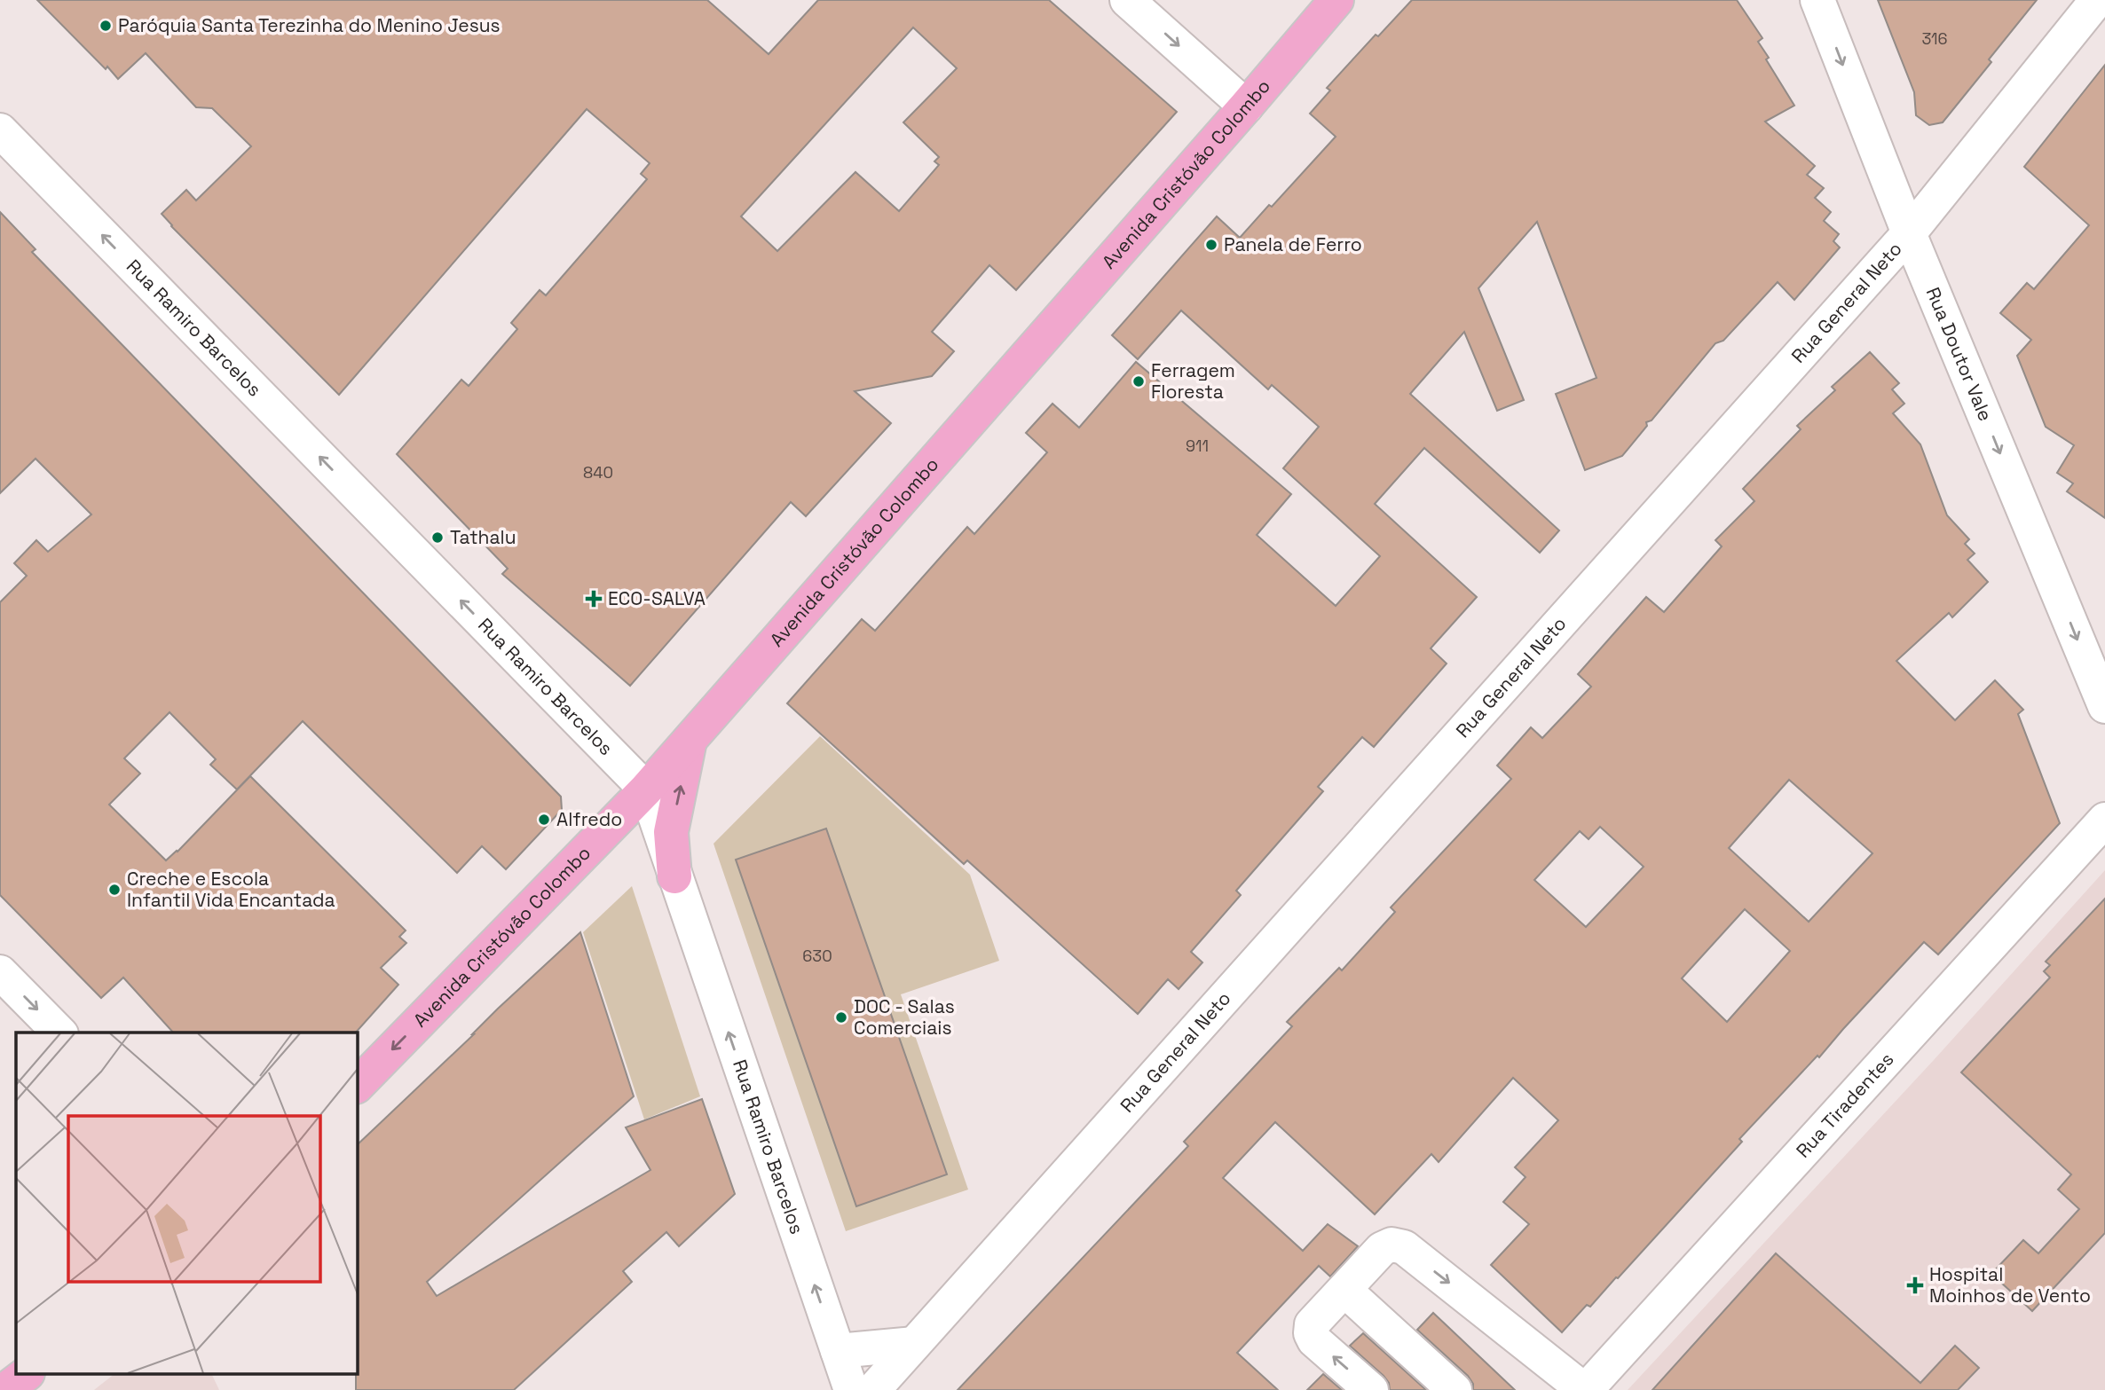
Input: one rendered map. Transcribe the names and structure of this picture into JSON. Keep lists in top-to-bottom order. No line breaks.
{"streets":{"main road":["Avenida Cristóvão Colombo"],"street":["Rua General Neto","Rua Ramiro Barcelos","Rua Doutor Vale","Rua Tiradentes"]},"crossings":[["Avenida Cristóvão Colombo","Rua Ramiro Barcelos"],["Rua General Neto","Rua Doutor Vale"]],"one_way":["Rua Ramiro Barcelos","Rua Doutor Vale"],"places":{"other":["Paróquia Santa Terezinha do Menino Jesus","Panela de Ferro","Ferragem Floresta","Tathalu","Alfredo","Creche e Escola Infantil Vida Encantada","DOC - Salas Comerciais"],"health":["ECO-SALVA","Hospital Moinhos de Vento"]},"house_numbers":["316","911","840","630"]}
